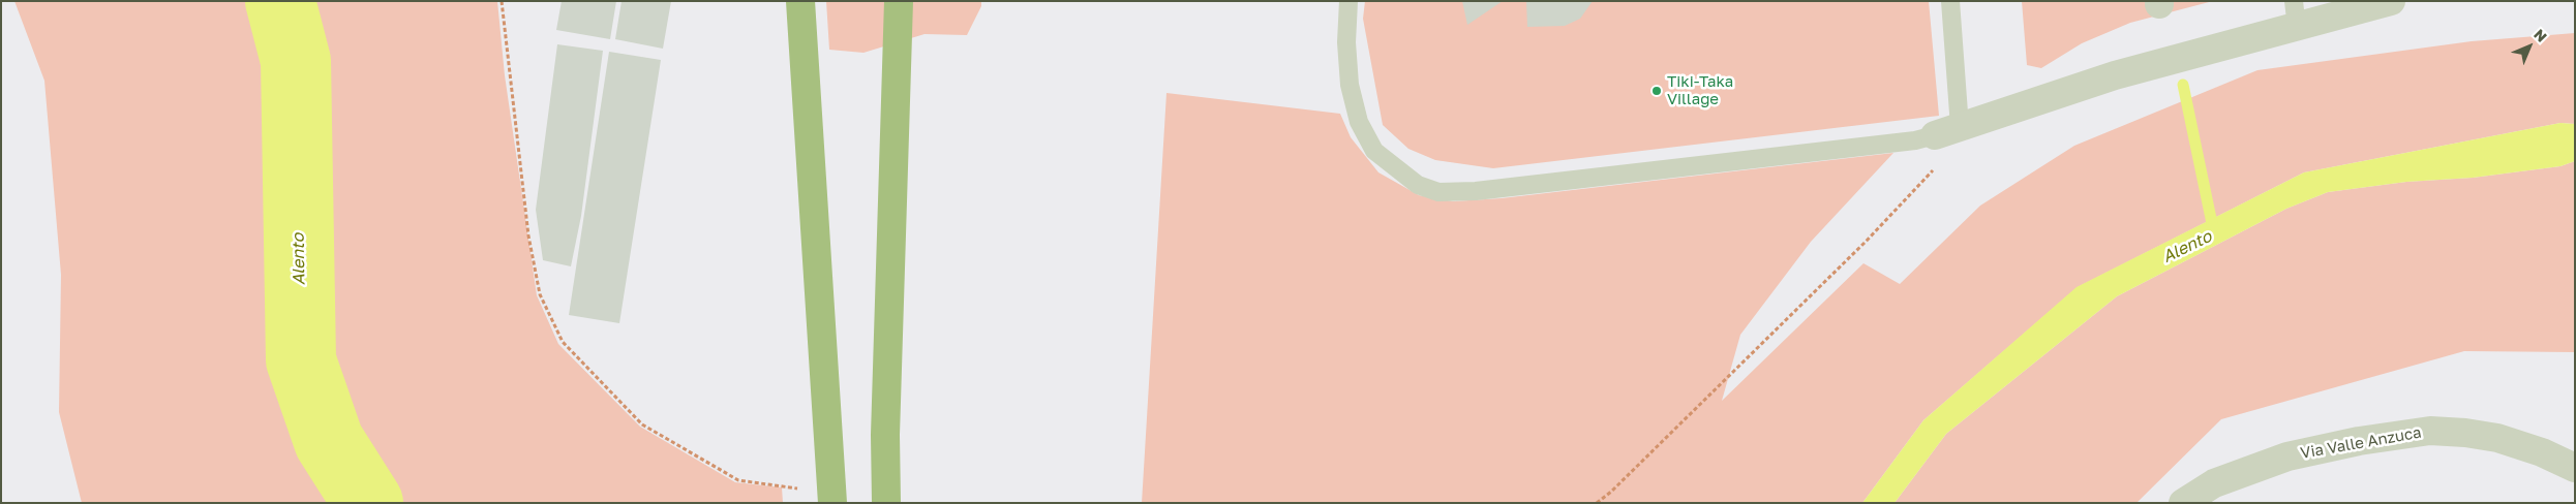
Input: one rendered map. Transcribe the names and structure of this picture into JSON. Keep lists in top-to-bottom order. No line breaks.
{"streets":{"street":["Via Valle Anzuca"]},"water":["Alento"],"places":["Tiki-Taka Village"],"north":"top right"}
